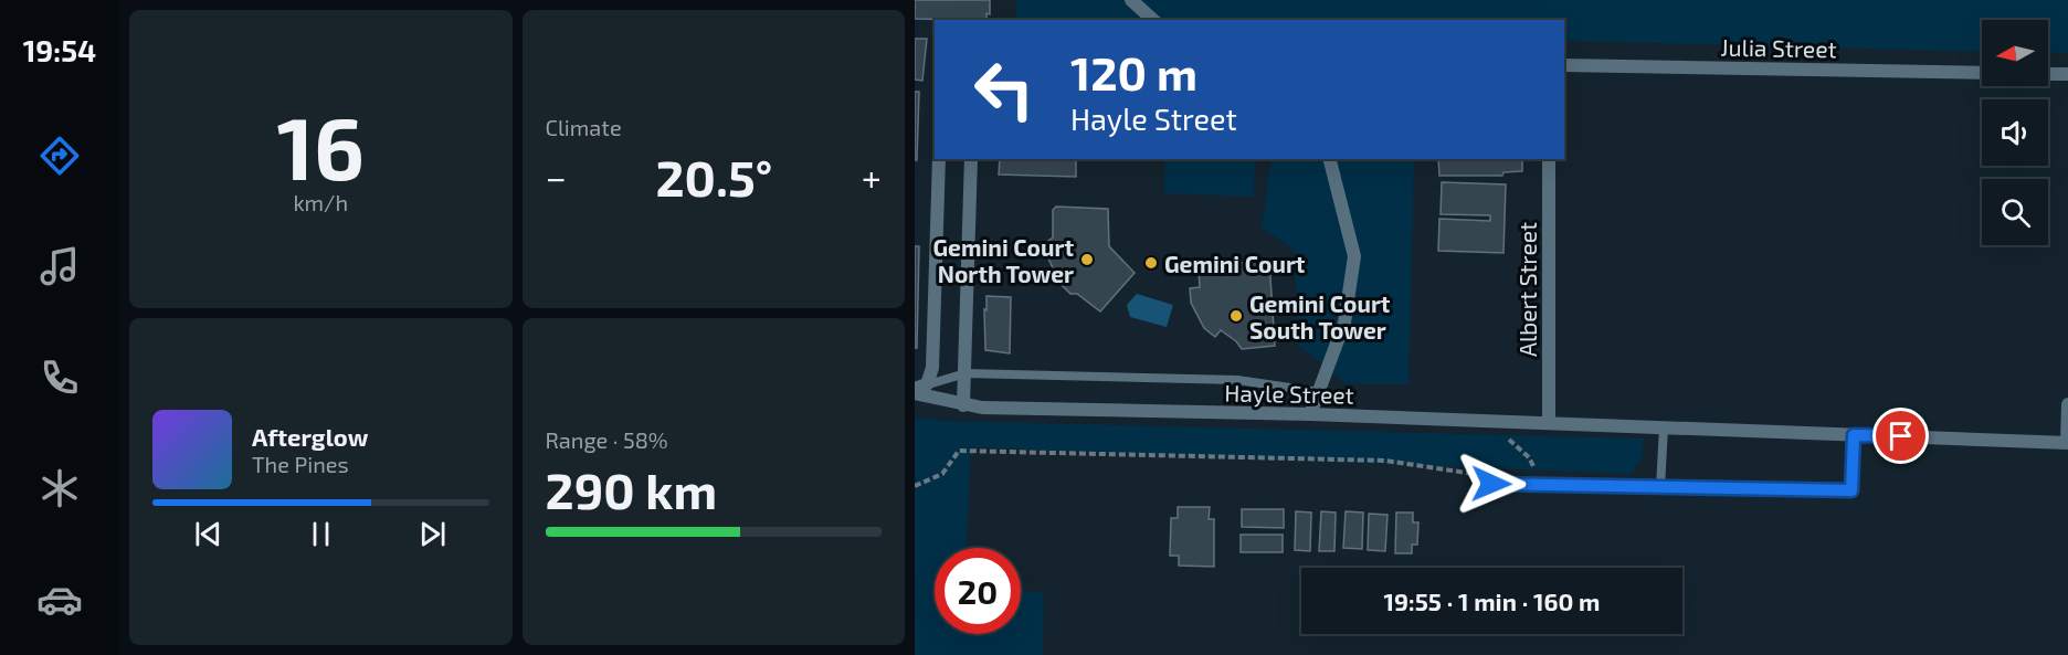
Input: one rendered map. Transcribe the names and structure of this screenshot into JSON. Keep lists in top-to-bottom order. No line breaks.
{"streets":{"street":["Julia Street","Albert Street","Hayle Street"]},"crossings":[["Albert Street","Hayle Street"]],"places":["Gemini Court North Tower","Gemini Court","Gemini Court South Tower"],"north":"left","page":{"tabs":"19:54","tile":[["16","km/h"],"Climate",["Range · 58%","290 km"]],"turn":["120 m","Hayle Street"],"heat":["−","20.5°","+"],"song":["Afterglow","The Pines"],"limit":"20","trip":"19:55 · 1 min · 160 m"}}
